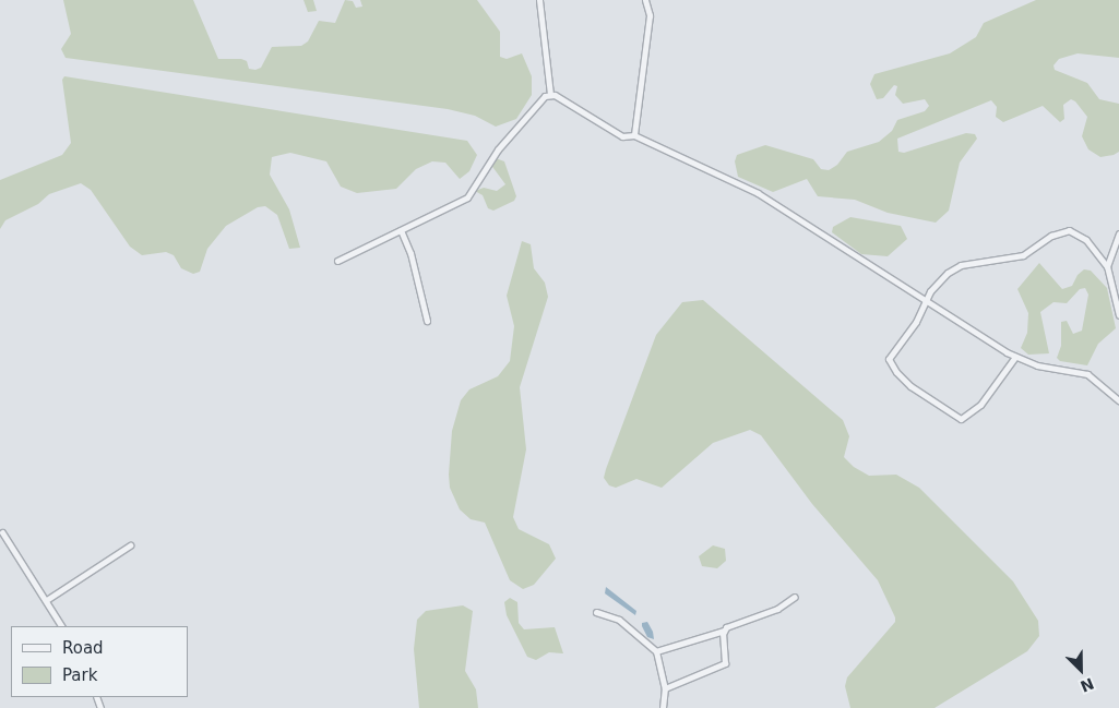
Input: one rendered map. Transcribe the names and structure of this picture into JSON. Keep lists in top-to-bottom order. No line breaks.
{"legend":["Road","Park"],"north":"bottom right"}
